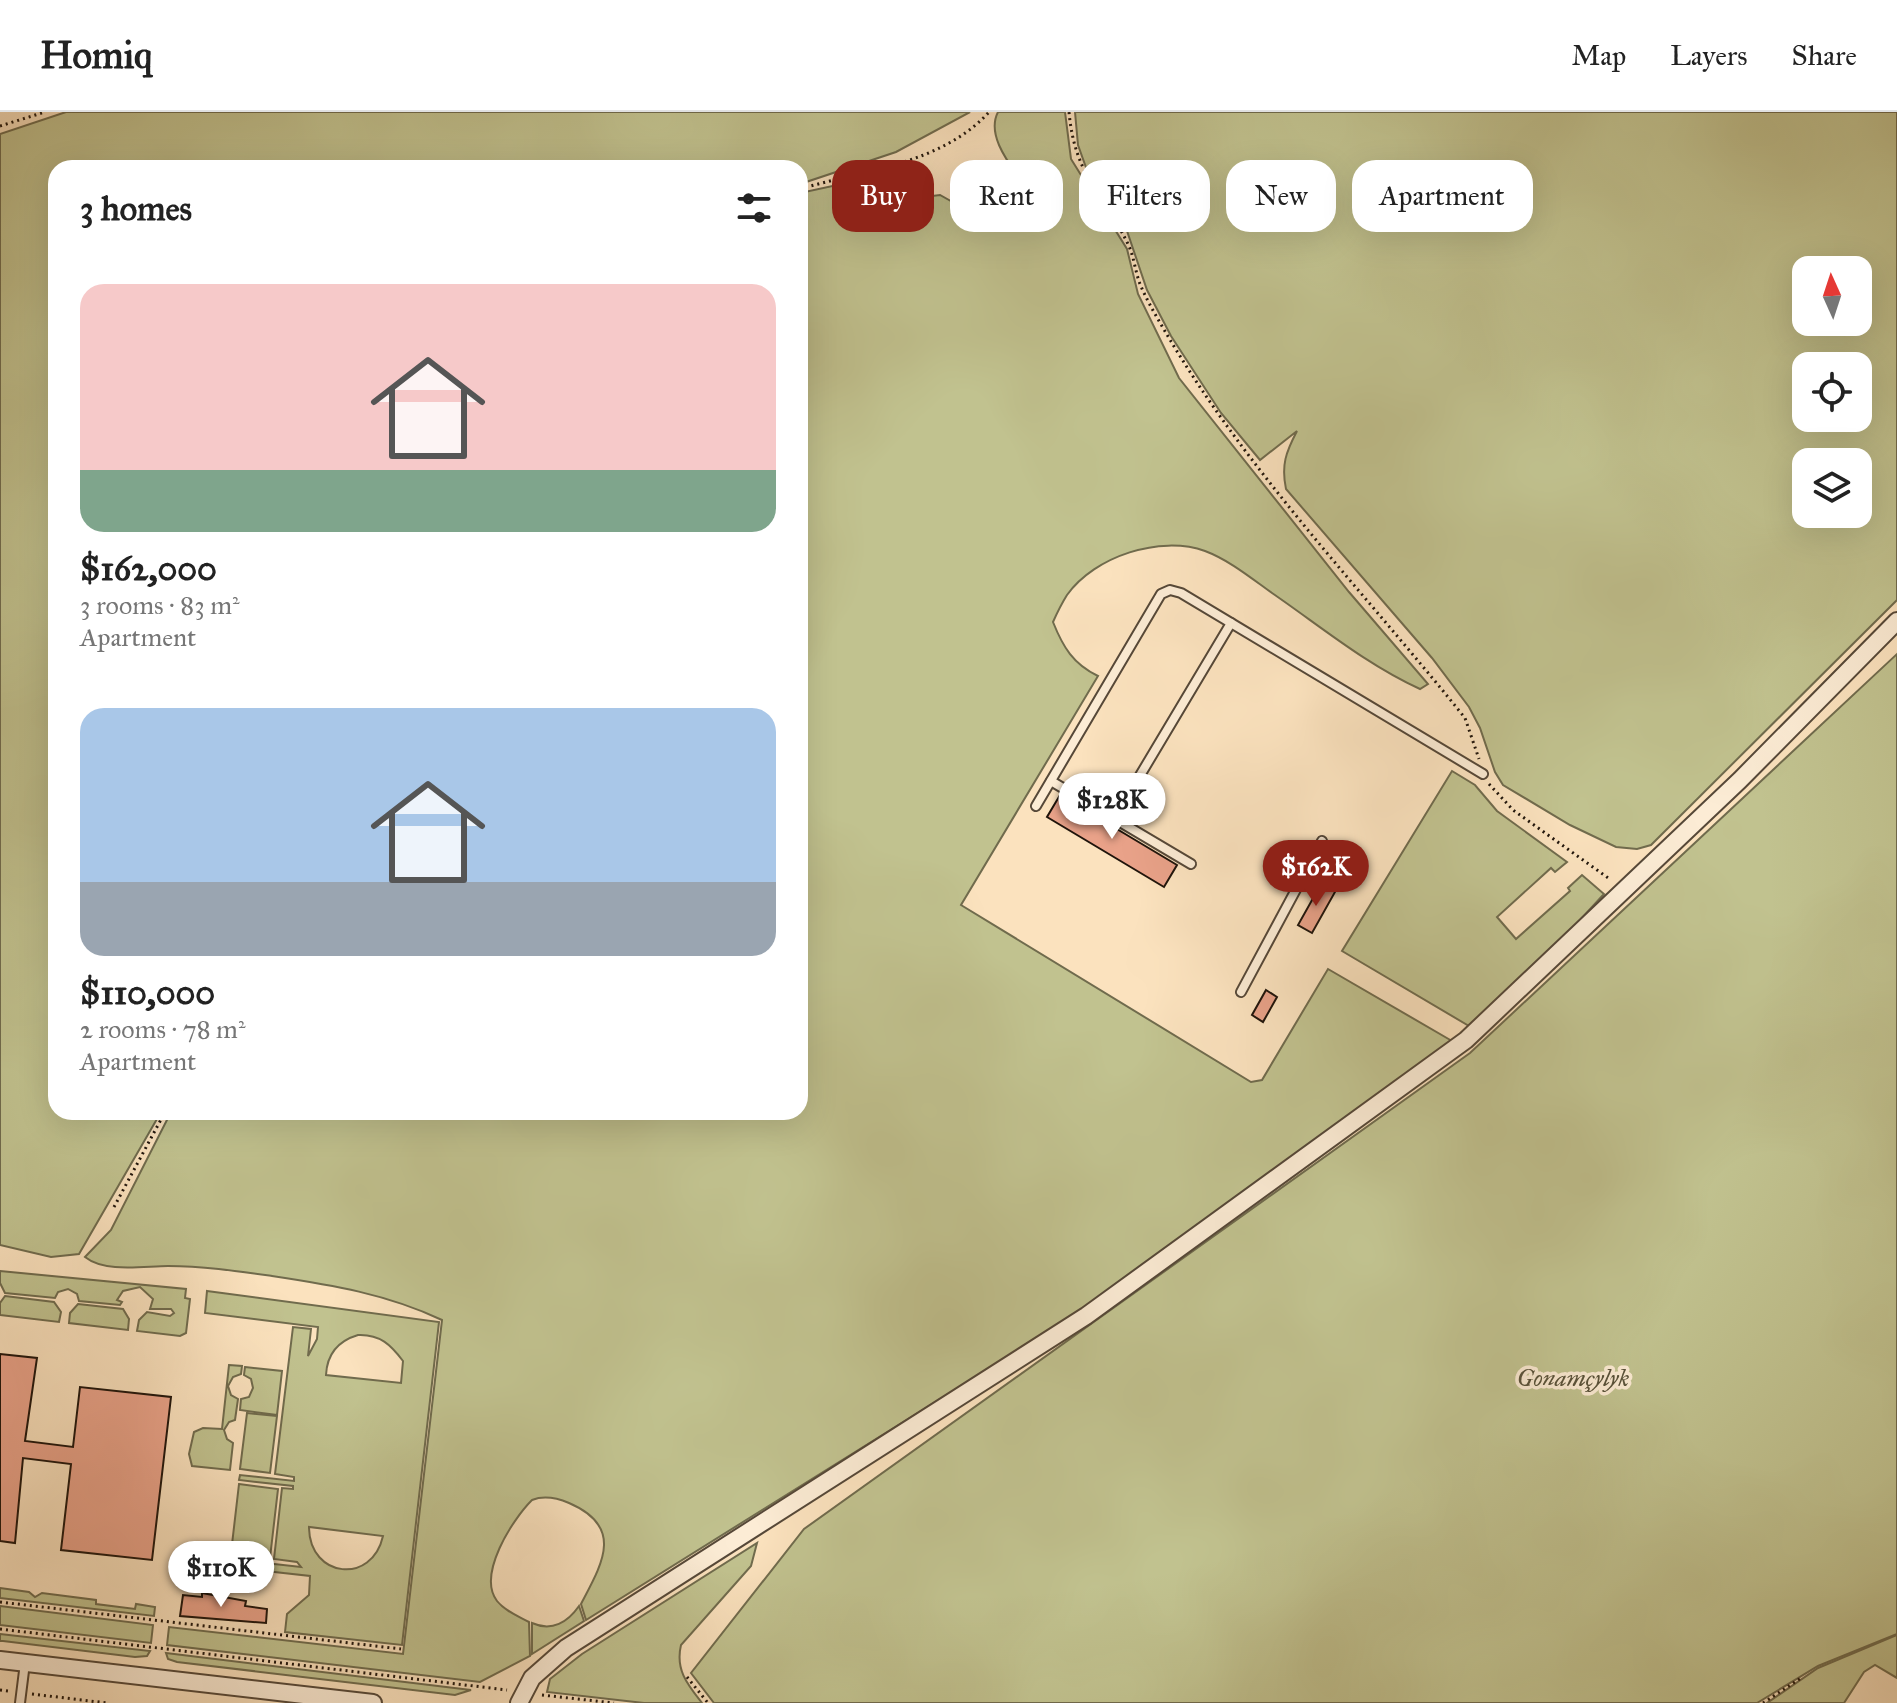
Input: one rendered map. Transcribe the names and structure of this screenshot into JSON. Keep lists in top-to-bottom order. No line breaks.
{"parks":["Gonamçylyk"],"north":"top","page":{"header":"Homiq","nav":["Map","Layers","Share"],"chip":["Buy","Rent","Filters","New","Apartment"],"heading":"3 homes","list":[{"name":"$162,000","note":"3 rooms · 83 m² · Apartment"},{"name":"$110,000","note":"2 rooms · 78 m² · Apartment"}],"price":["$128K","$162K","$110K"]}}
